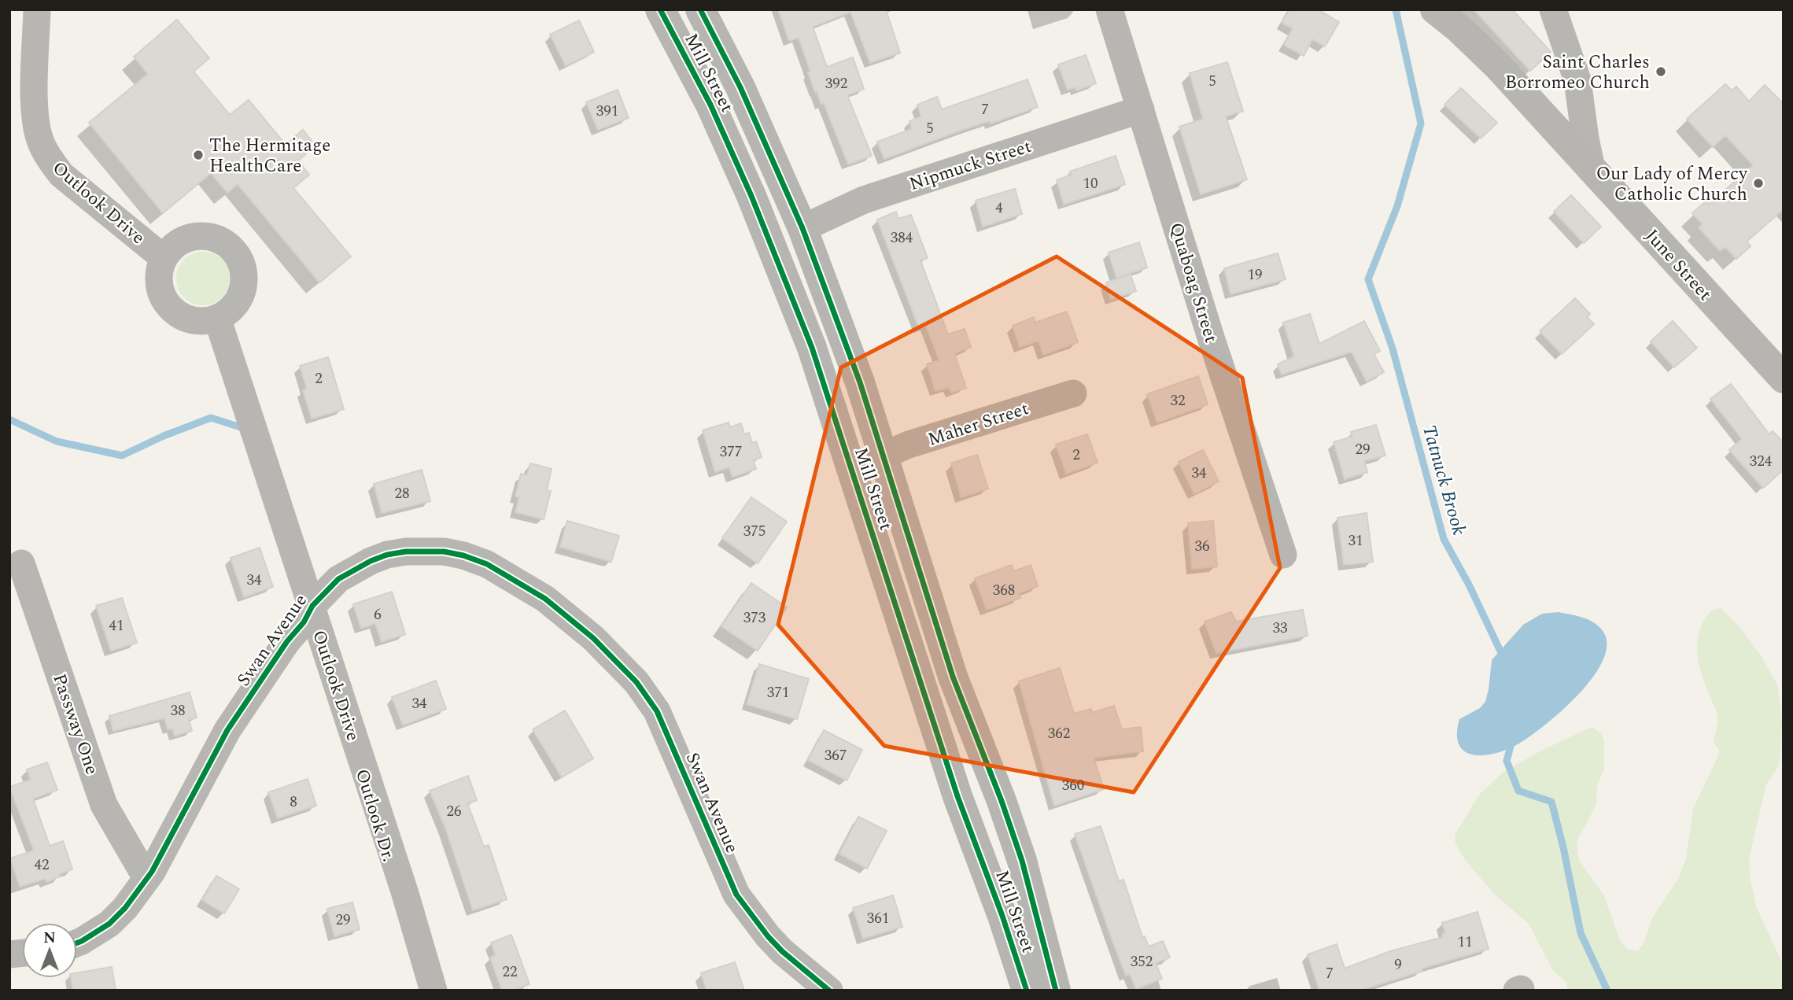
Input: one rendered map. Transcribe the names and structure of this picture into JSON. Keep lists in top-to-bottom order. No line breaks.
{"streets":{"main road":["Mill Street","June Street"],"street":["Nipmuck Street","Outlook Drive","Quaboag Street","Maher Street","Swan Avenue","Passway One","Outlook Dr."]},"crossings":[["Mill Street","Nipmuck Street"],["Mill Street","Maher Street"],["Nipmuck Street","Quaboag Street"],["Outlook Drive","Swan Avenue"],["Outlook Drive","Outlook Dr."],["Swan Avenue","Passway One"]],"water":["Tatnuck Brook"],"places":["Saint Charles Borromeo Church","The Hermitage HealthCare","Our Lady of Mercy Catholic Church"],"house_numbers":["5","392","7","391","5","10","4","384","19","2","32","29","377","2","324","34","28","375","31","36","34","368","6","373","41","33","371","34","38","362","367","360","8","26","42","361","29","11","352","9","22","7"],"north":"top"}
